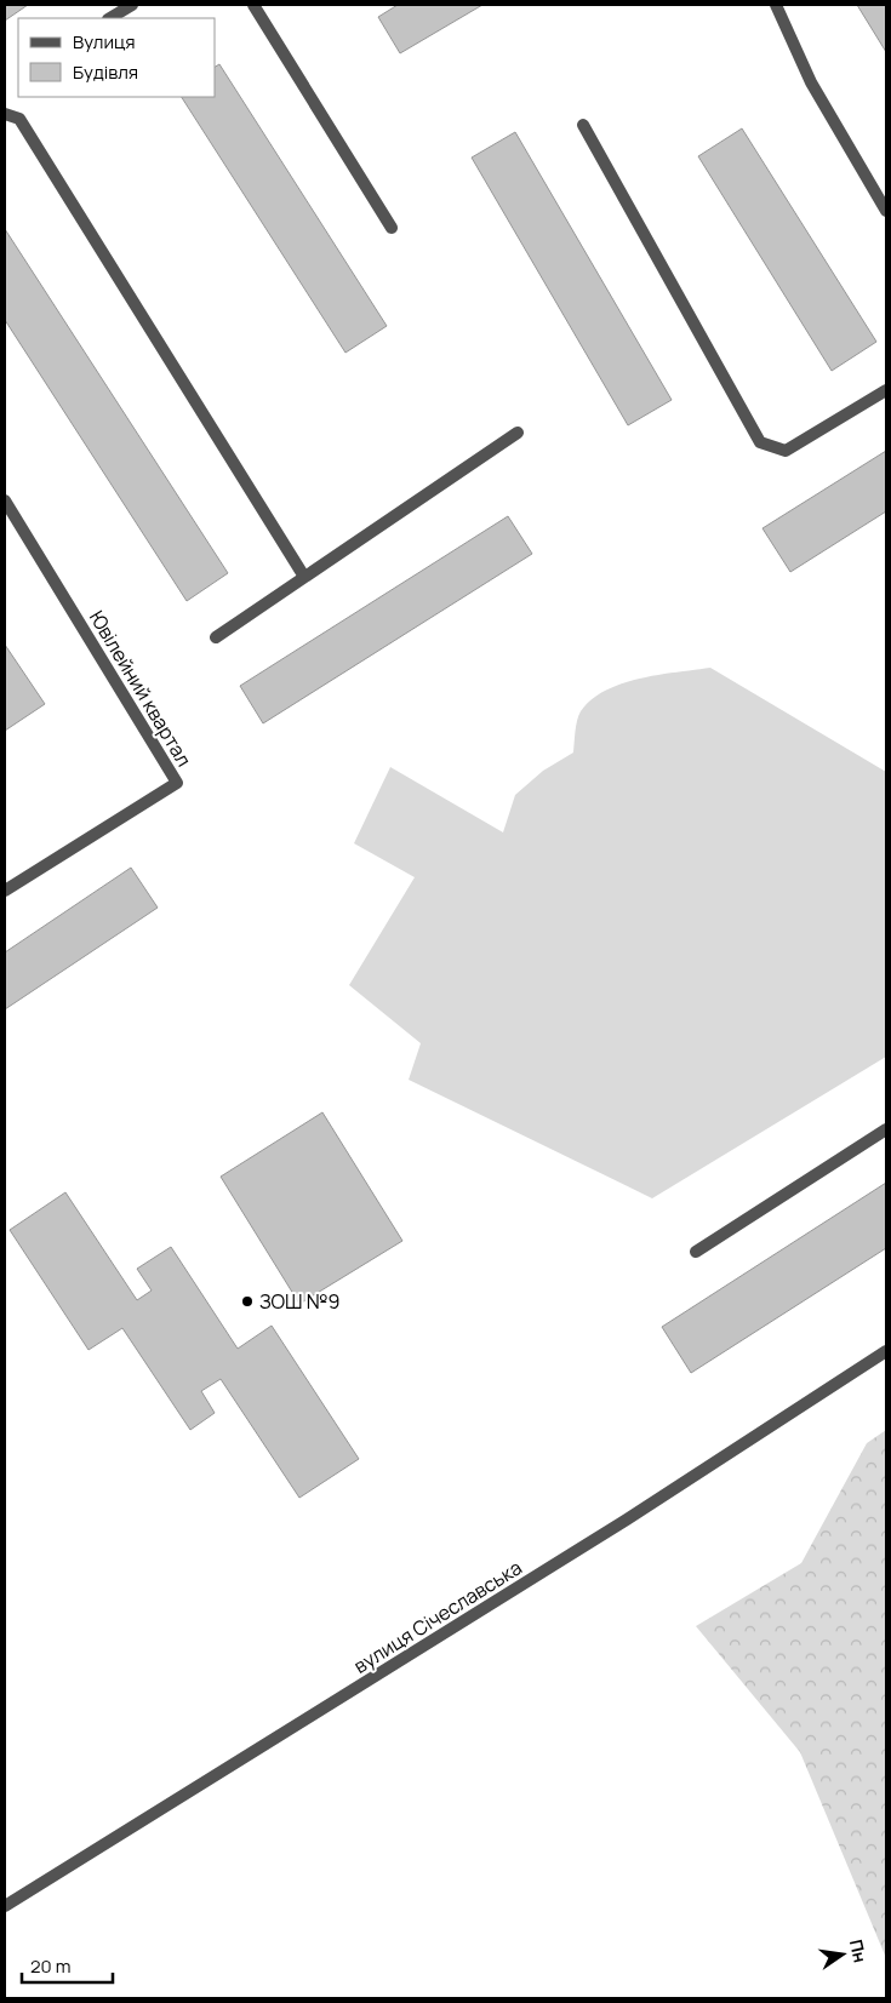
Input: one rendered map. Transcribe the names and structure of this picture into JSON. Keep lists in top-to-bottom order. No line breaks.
{"streets":{"street":["Ювілейний квартал","вулиця Січеславська"]},"places":["ЗОШ №9"],"legend":["Вулиця","Будівля"],"scale_bar":"20 m","north":"right"}
